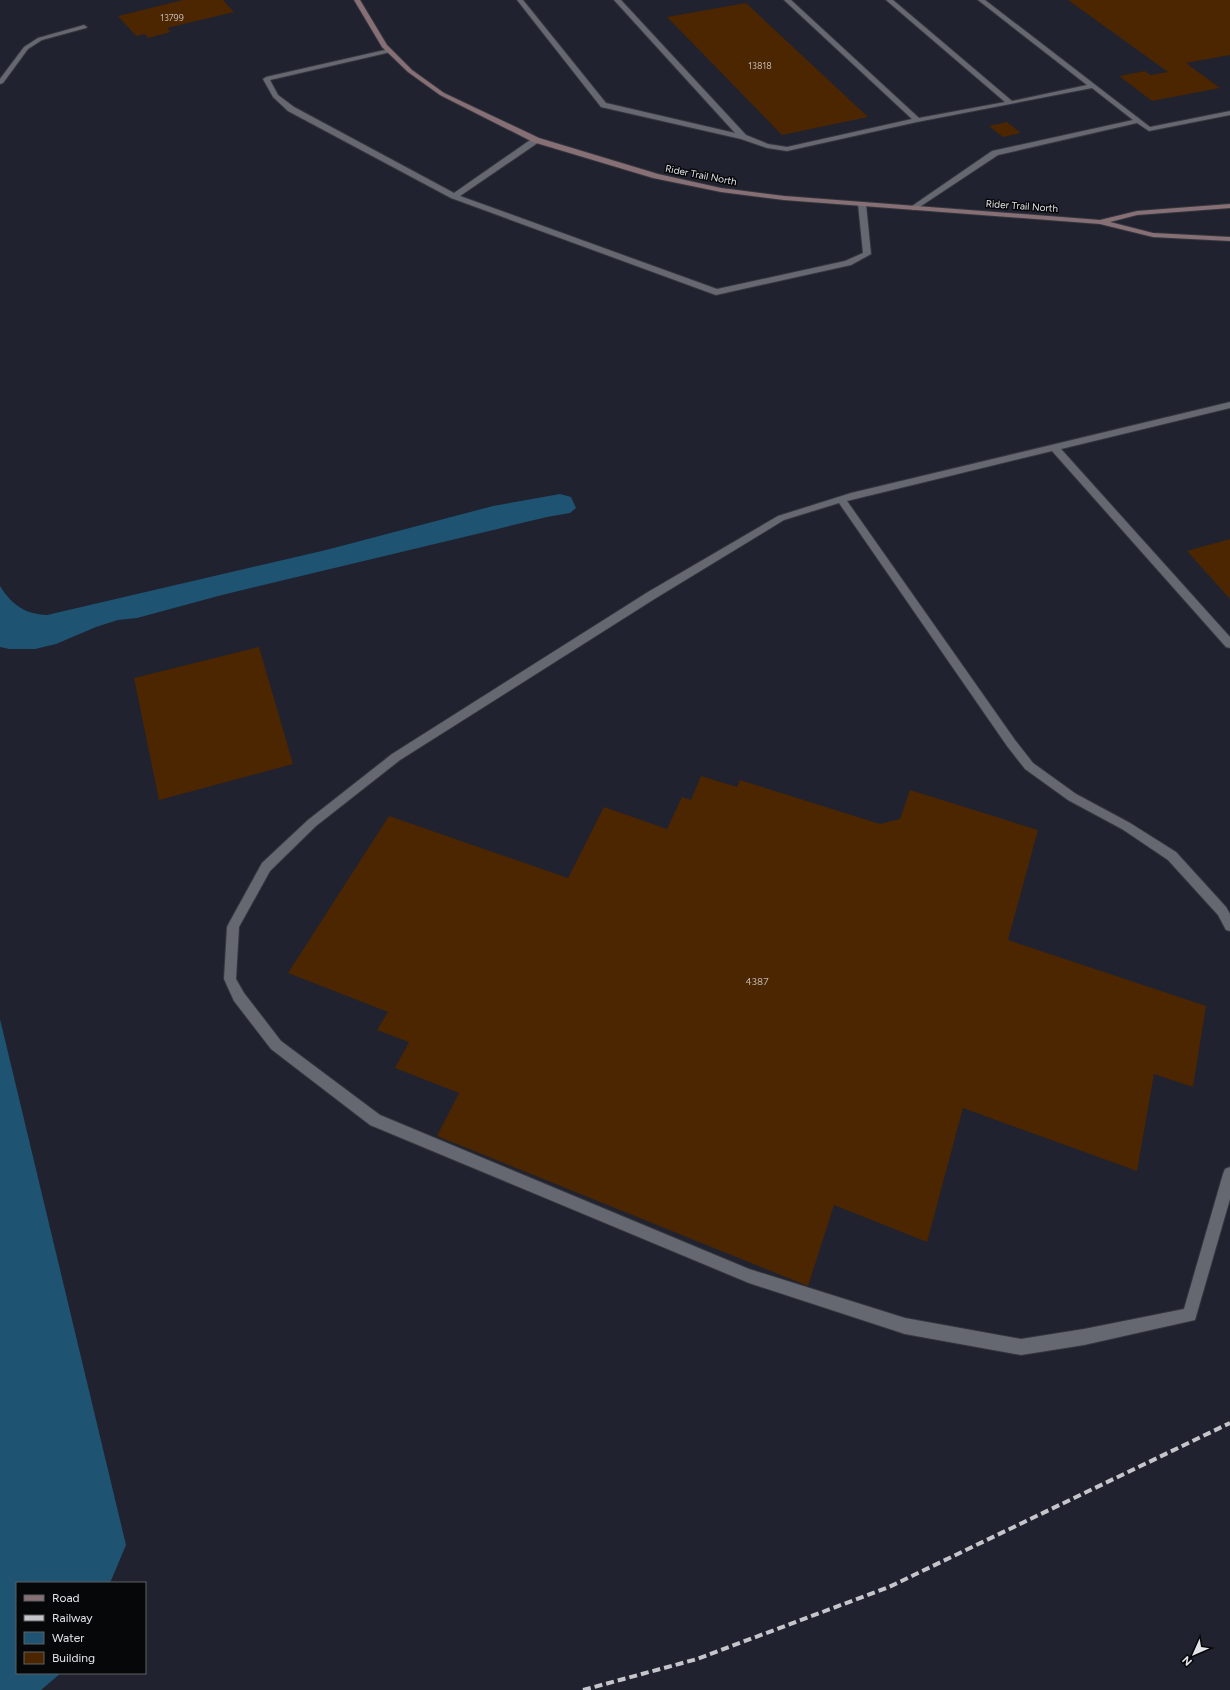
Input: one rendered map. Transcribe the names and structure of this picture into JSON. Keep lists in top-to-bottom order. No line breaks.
{"streets":{"street":["Rider Trail North"]},"house_numbers":["13799","13818","4387"],"legend":["Road","Railway","Water","Building"],"north":"bottom left"}
